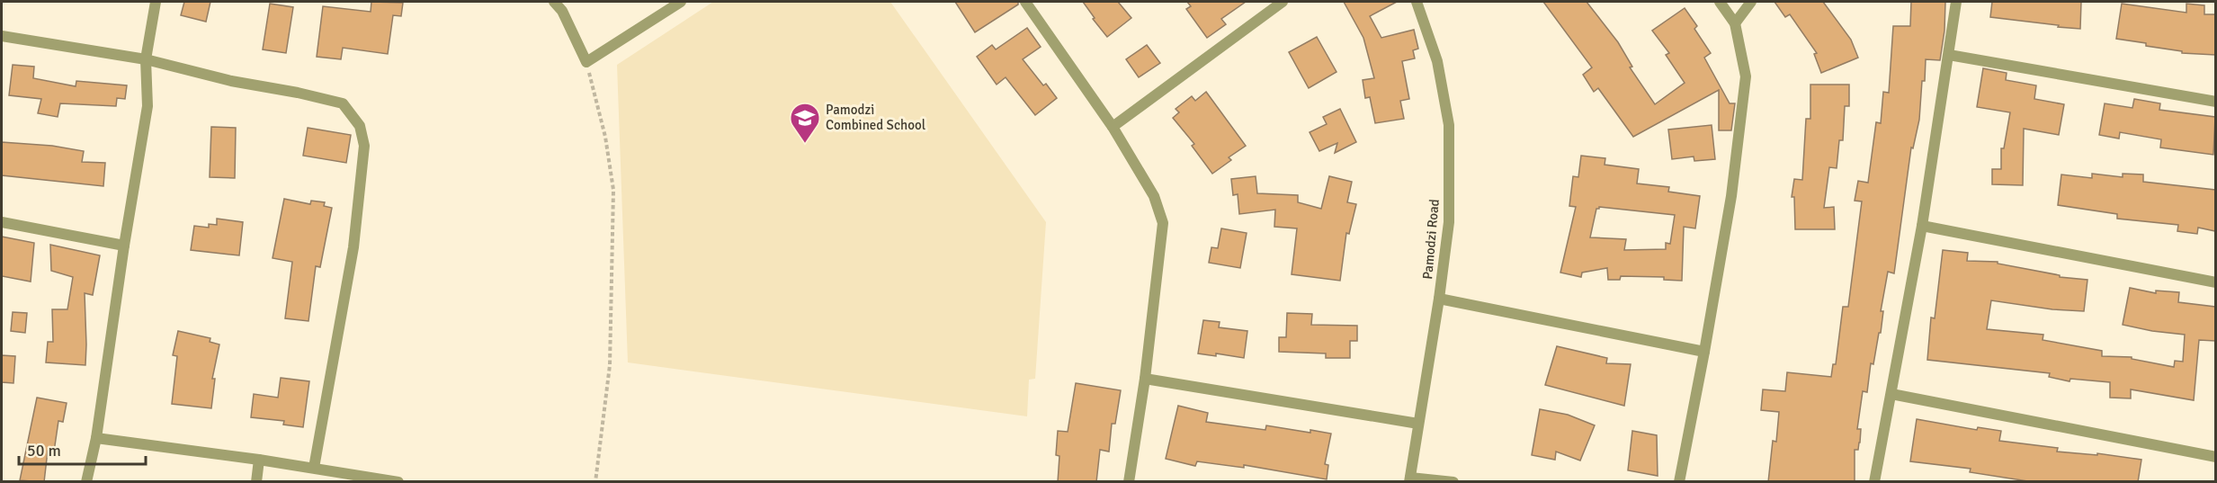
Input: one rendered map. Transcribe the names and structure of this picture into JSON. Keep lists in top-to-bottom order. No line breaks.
{"streets":{"street":["Pamodzi Road"]},"places":{"school or university":["Pamodzi Combined School"]},"scale_bar":"50 m"}
